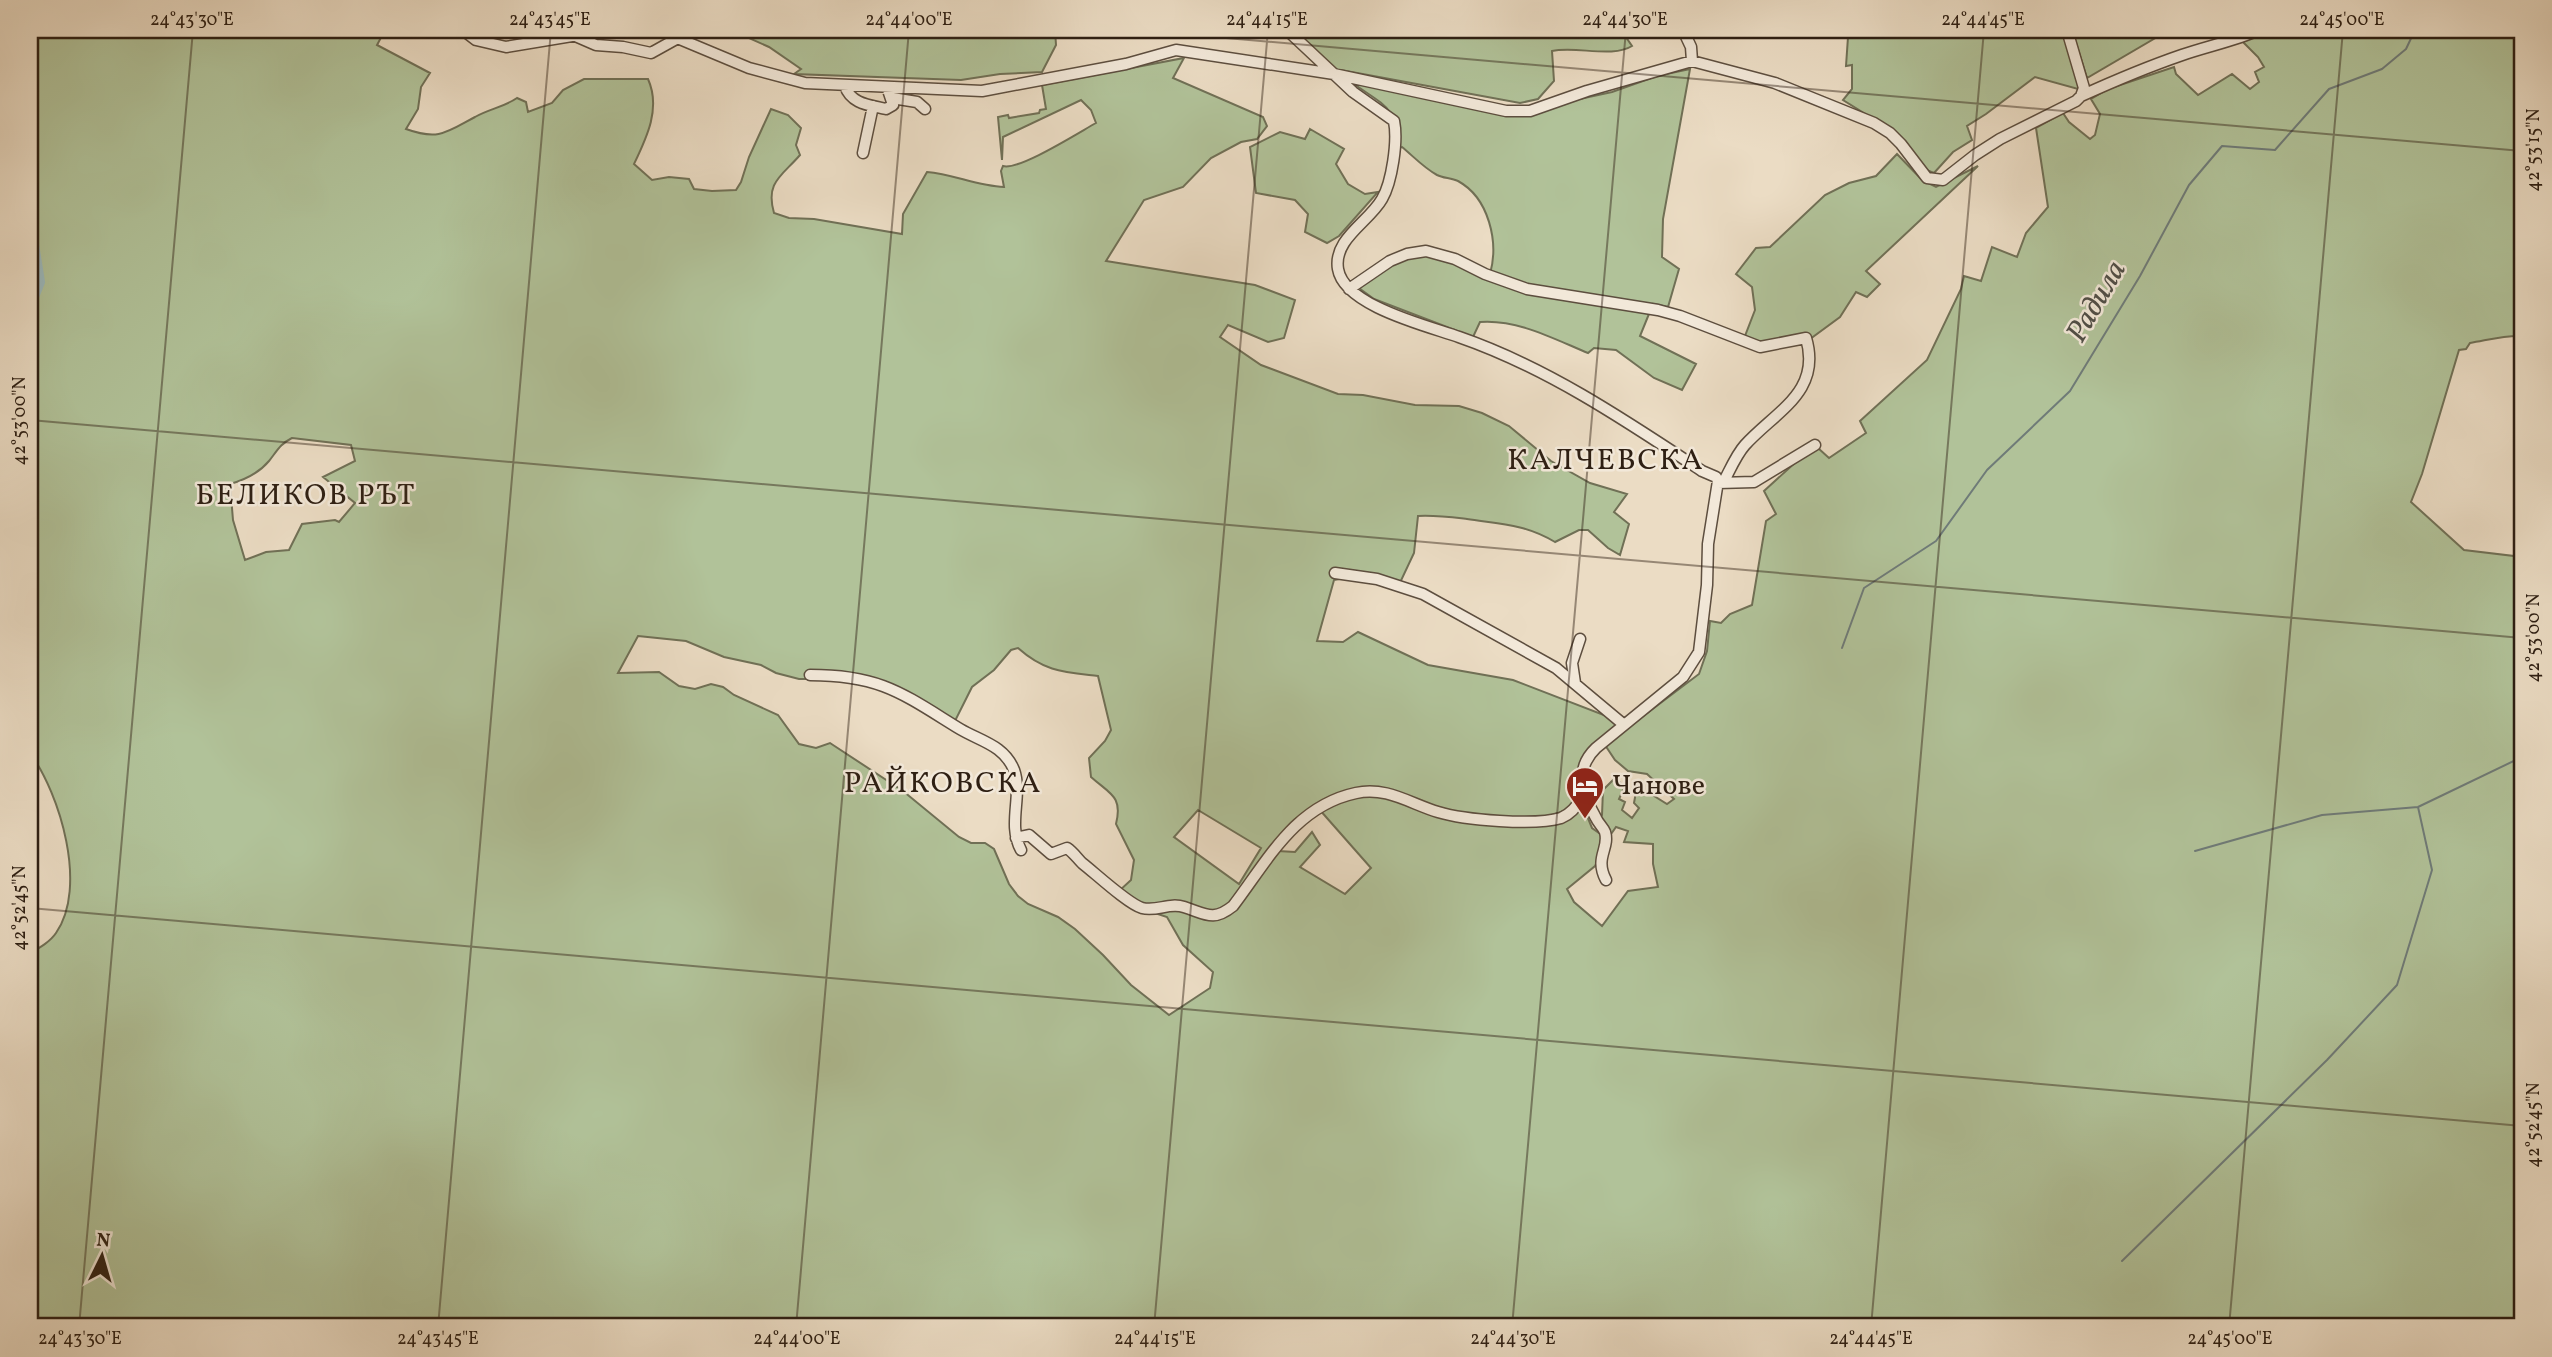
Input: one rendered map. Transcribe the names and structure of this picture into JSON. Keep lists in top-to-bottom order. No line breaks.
{"districts":["КАЛЧЕВСКА","БЕЛИКОВ РЪТ","РАЙКОВСКА"],"water":["Радила"],"places":{"hotel":["Чанове"]},"north":"top","coordinates":["24°43'30\"E","24°43'45\"E","24°44'00\"E","24°44'15\"E","24°44'30\"E","24°44'45\"E","24°45'00\"E","42°53'15\"N","42°53'00\"N","42°52'45\"N"]}
